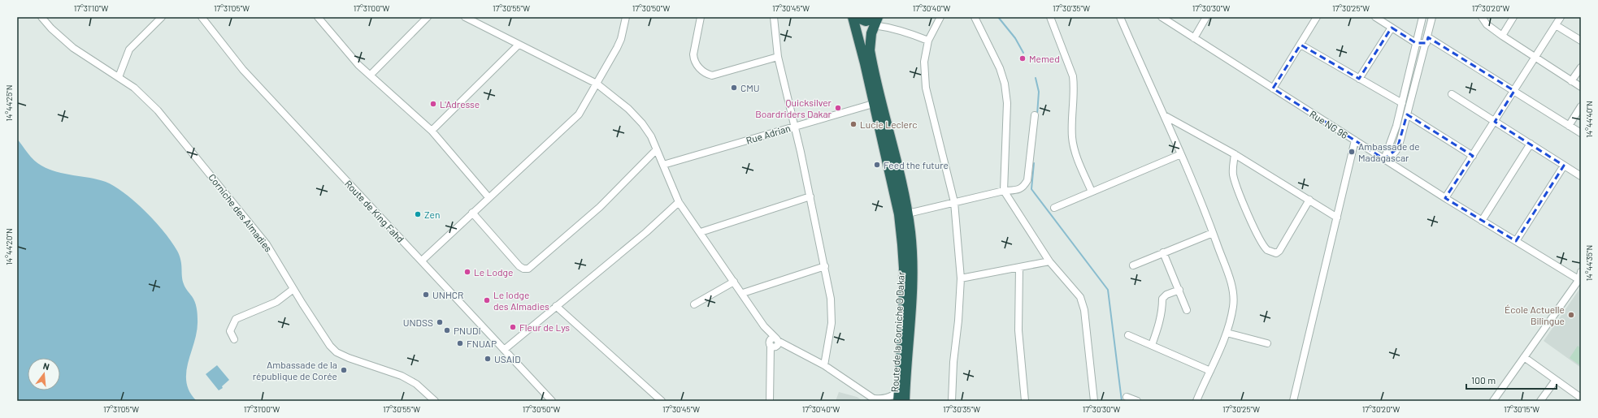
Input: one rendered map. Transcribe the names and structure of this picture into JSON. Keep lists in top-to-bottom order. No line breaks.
{"streets":{"highway":["Route de la Corniche O Dakar"],"street":["Rue NG 96","Rue Adrian","Route de King Fahd","Corniche des Almadies"]},"crossings":[["Rue Adrian","Route de la Corniche O Dakar"]],"places":["Memed","CMU","L'Adresse","Quicksilver Boardriders Dakar","Lucie Leclerc","Ambassade de Madagascar","Feed the future","Zen","Le Lodge","UNHCR","Le lodge des Almadies","École Actuelle Bilingue","UNDSS","Fleur de Lys","PNUDI","FNUAP","USAID","Ambassade de la république de Corée"],"scale_bar":"100 m","north":"top","coordinates":["17°31'10\"W","17°31'05\"W","17°31'00\"W","17°30'55\"W","17°30'50\"W","17°30'45\"W","17°30'40\"W","17°30'35\"W","17°30'30\"W","17°30'25\"W","17°30'20\"W","14°44'25\"N","14°44'40\"N","14°44'20\"N","14°44'35\"N","17°30'15\"W"]}
